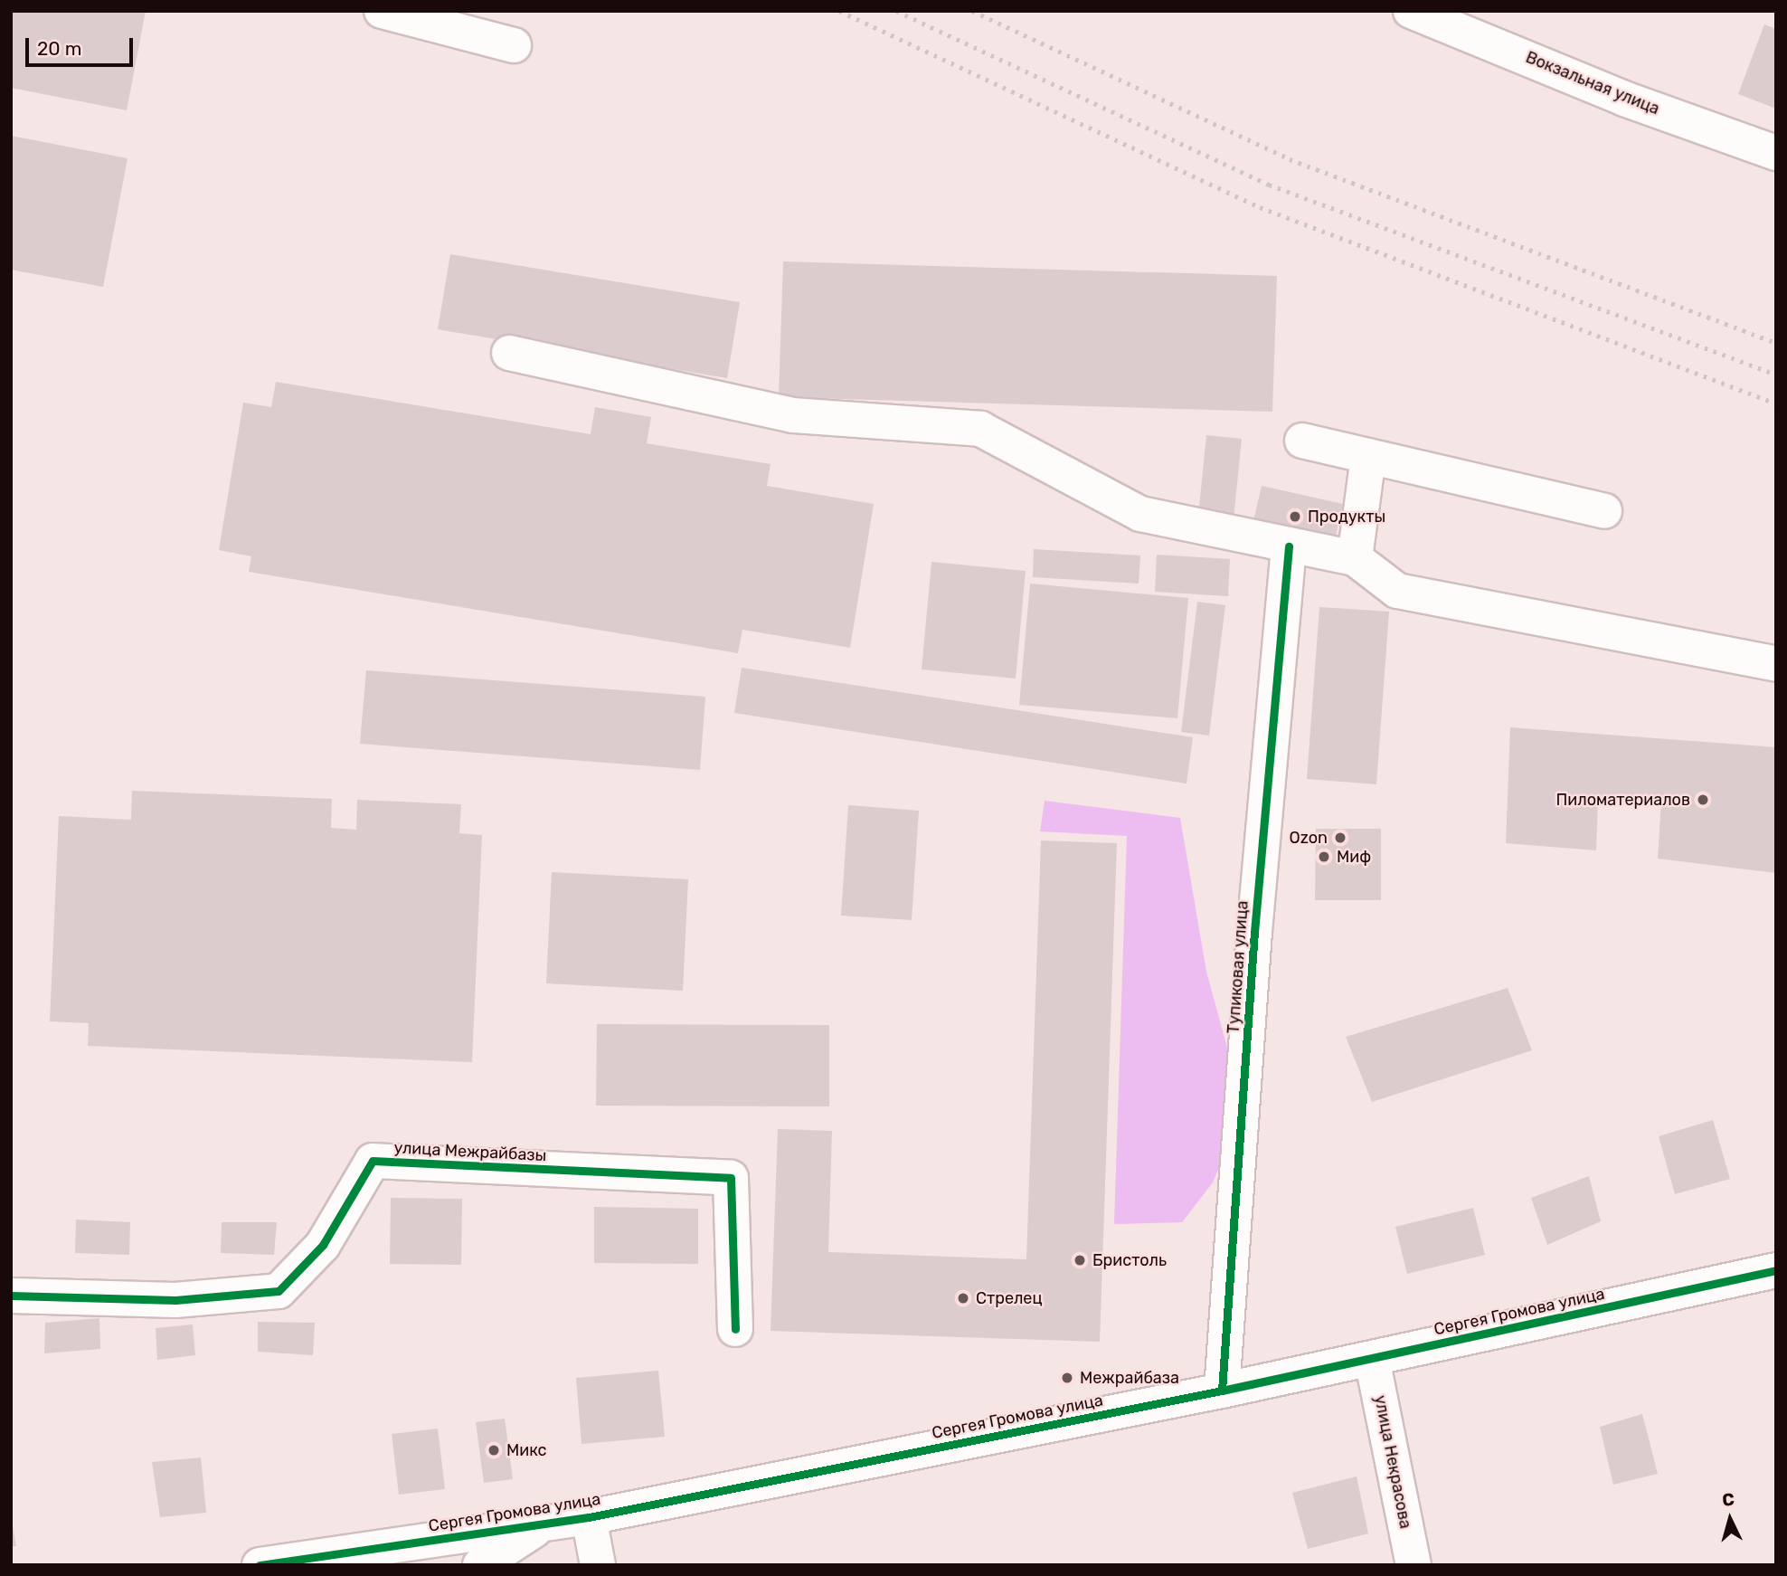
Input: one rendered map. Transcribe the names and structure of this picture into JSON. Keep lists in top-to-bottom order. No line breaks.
{"streets":{"street":["Вокзальная улица","Тупиковая улица","улица Межрайбазы","Сергея Громова улица","улица Некрасова"]},"crossings":[["Тупиковая улица","Сергея Громова улица"],["Сергея Громова улица","улица Некрасова"]],"places":["Продукты","Пиломатериалов","Ozon","Миф","Бристоль","Стрелец","Межрайбаза","Микс"],"scale_bar":"20 m","north":"top"}
